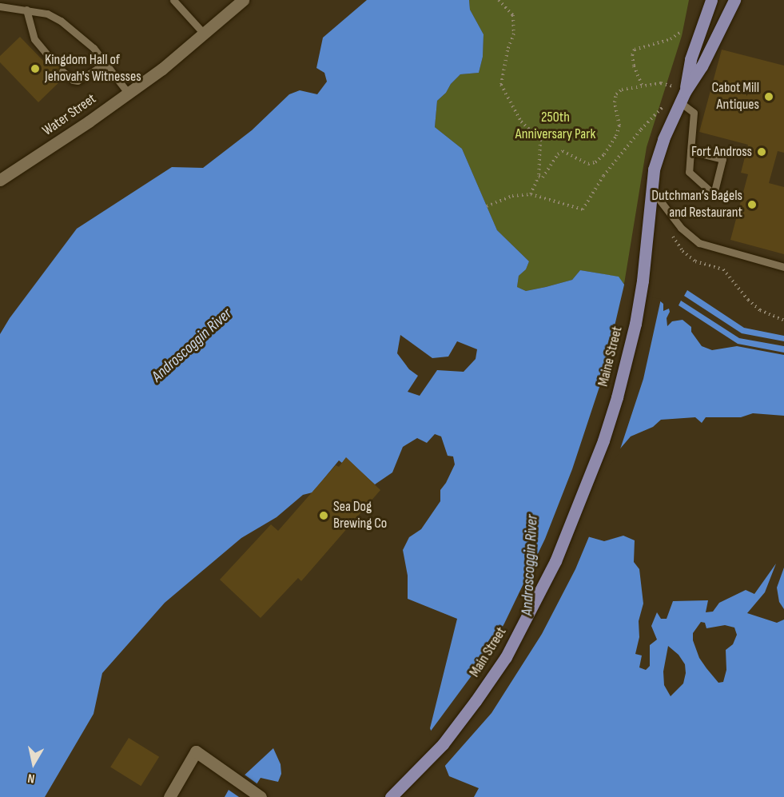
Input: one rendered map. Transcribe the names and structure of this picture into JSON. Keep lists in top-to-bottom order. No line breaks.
{"streets":{"main road":["Maine Street","Main Street"],"street":["Water Street"]},"crossings":[["Maine Street","Main Street"]],"water":["Androscoggin River"],"parks":["250th Anniversary Park"],"places":["Kingdom Hall of Jehovah's Witnesses","Cabot Mill Antiques","Fort Andross","Dutchman’s Bagels and Restaurant","Sea Dog Brewing Co"],"north":"bottom"}
